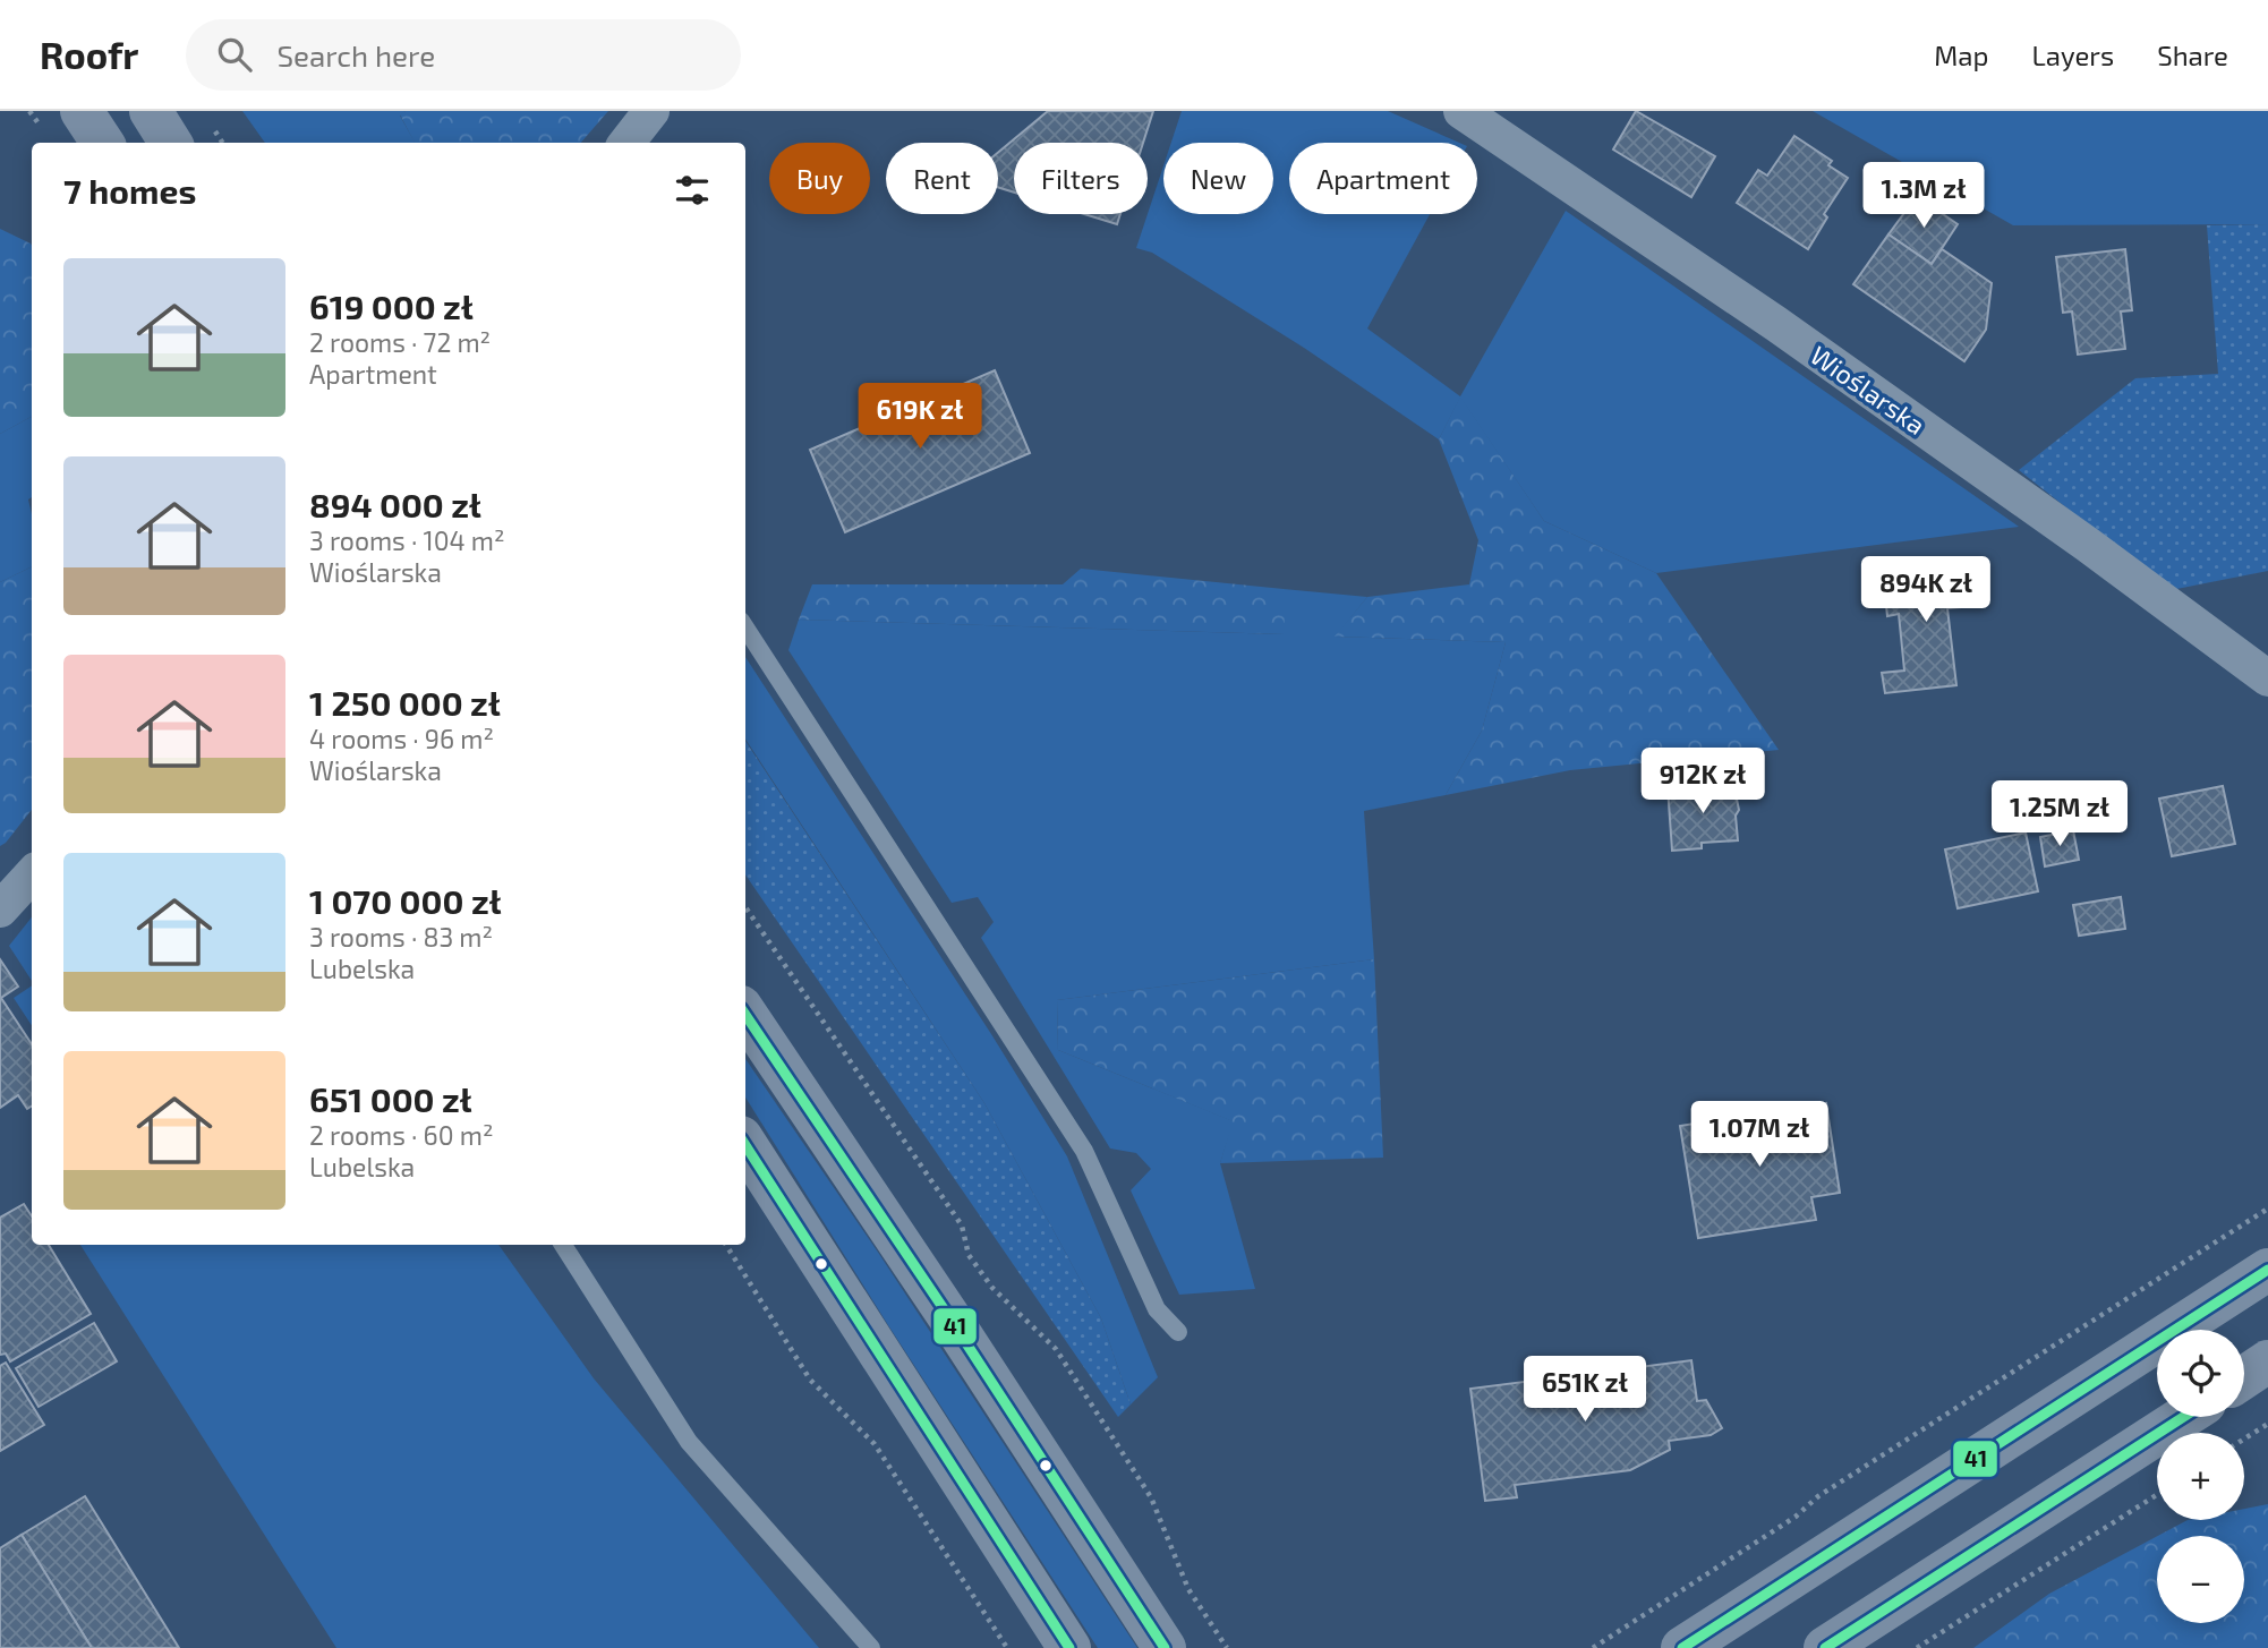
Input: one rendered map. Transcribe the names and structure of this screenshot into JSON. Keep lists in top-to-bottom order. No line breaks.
{"streets":{"street":["Wioślarska"]},"lines":["transit line 41"],"page":{"header":"Roofr","search":"Search here","nav":["Map","Layers","Share"],"chip":["Buy","Rent","Filters","New","Apartment"],"heading":"7 homes","price":["1.3M zł","619K zł","894K zł","912K zł","1.25M zł","1.07M zł","651K zł"],"list":[{"name":"619 000 zł","note":"2 rooms · 72 m² · Apartment"},{"name":"894 000 zł","note":"3 rooms · 104 m² · Wioślarska"},{"name":"1 250 000 zł","note":"4 rooms · 96 m² · Wioślarska"},{"name":"1 070 000 zł","note":"3 rooms · 83 m² · Lubelska"},{"name":"651 000 zł","note":"2 rooms · 60 m² · Lubelska"}],"map_buttons":["+","−"]}}
